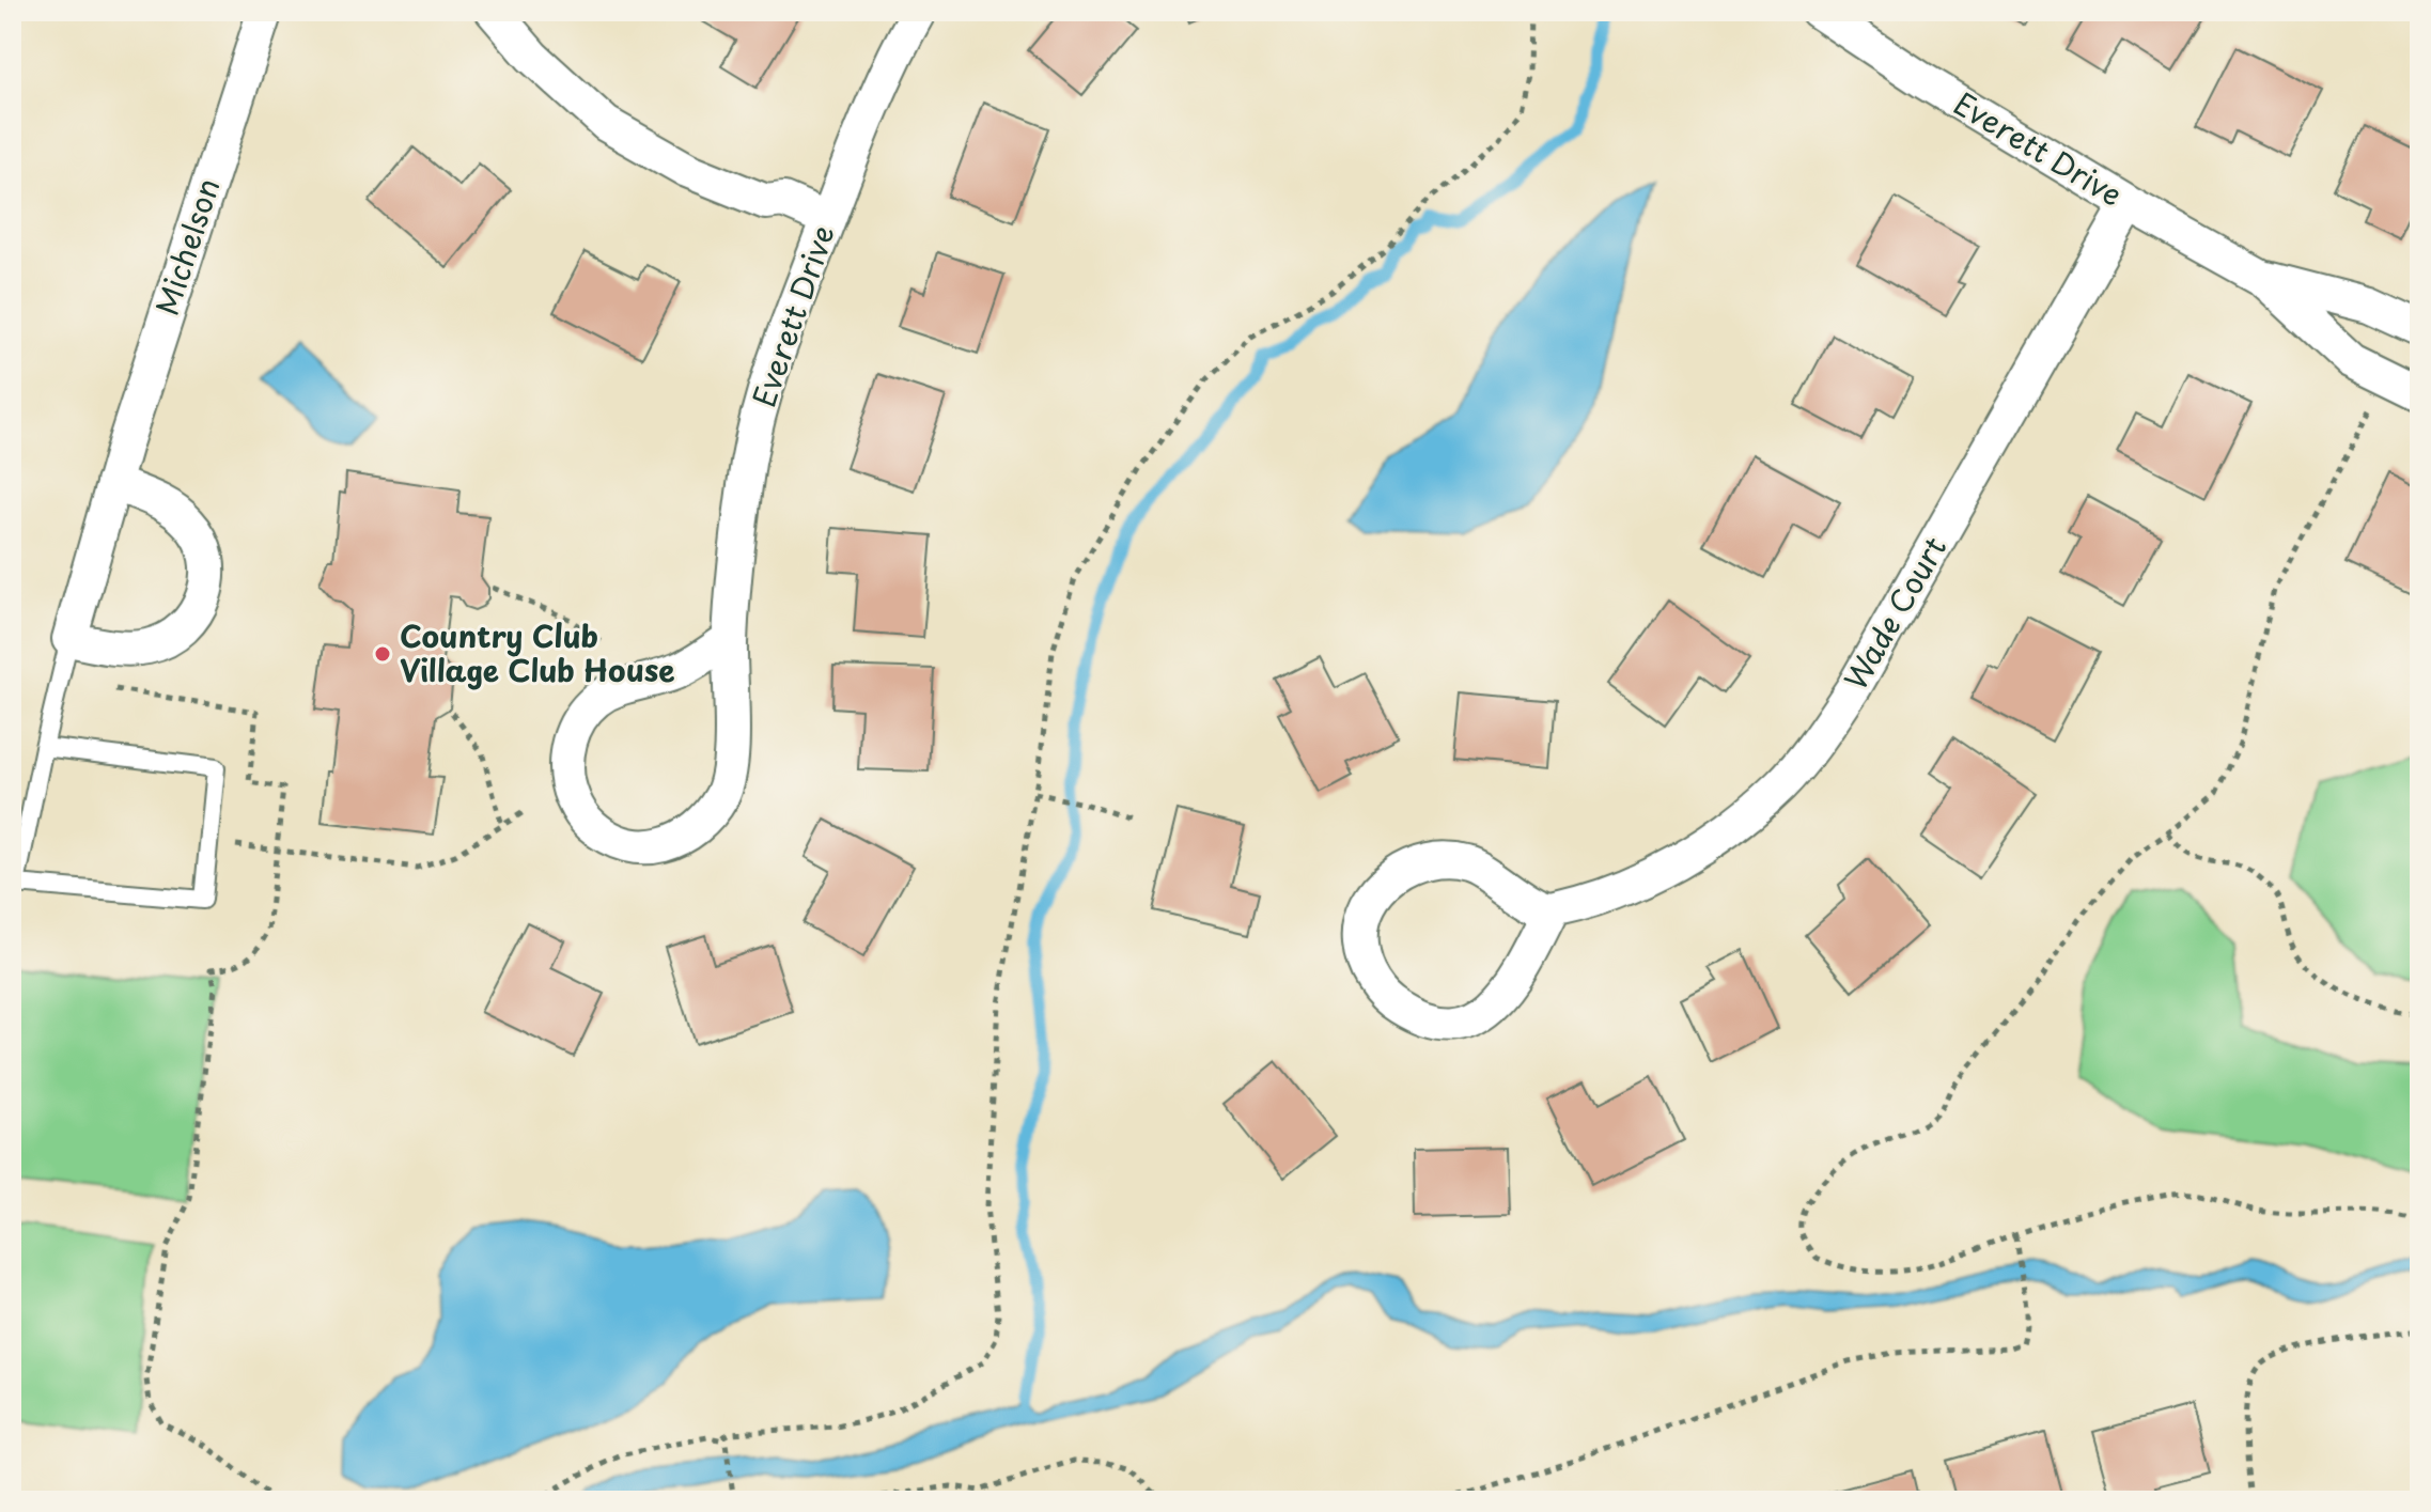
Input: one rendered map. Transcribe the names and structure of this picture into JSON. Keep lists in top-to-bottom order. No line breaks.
{"streets":{"street":["Everett Drive","Michelson","Wade Court"]},"crossings":[["Everett Drive","Wade Court"]],"places":["Country Club Village Club House"]}
